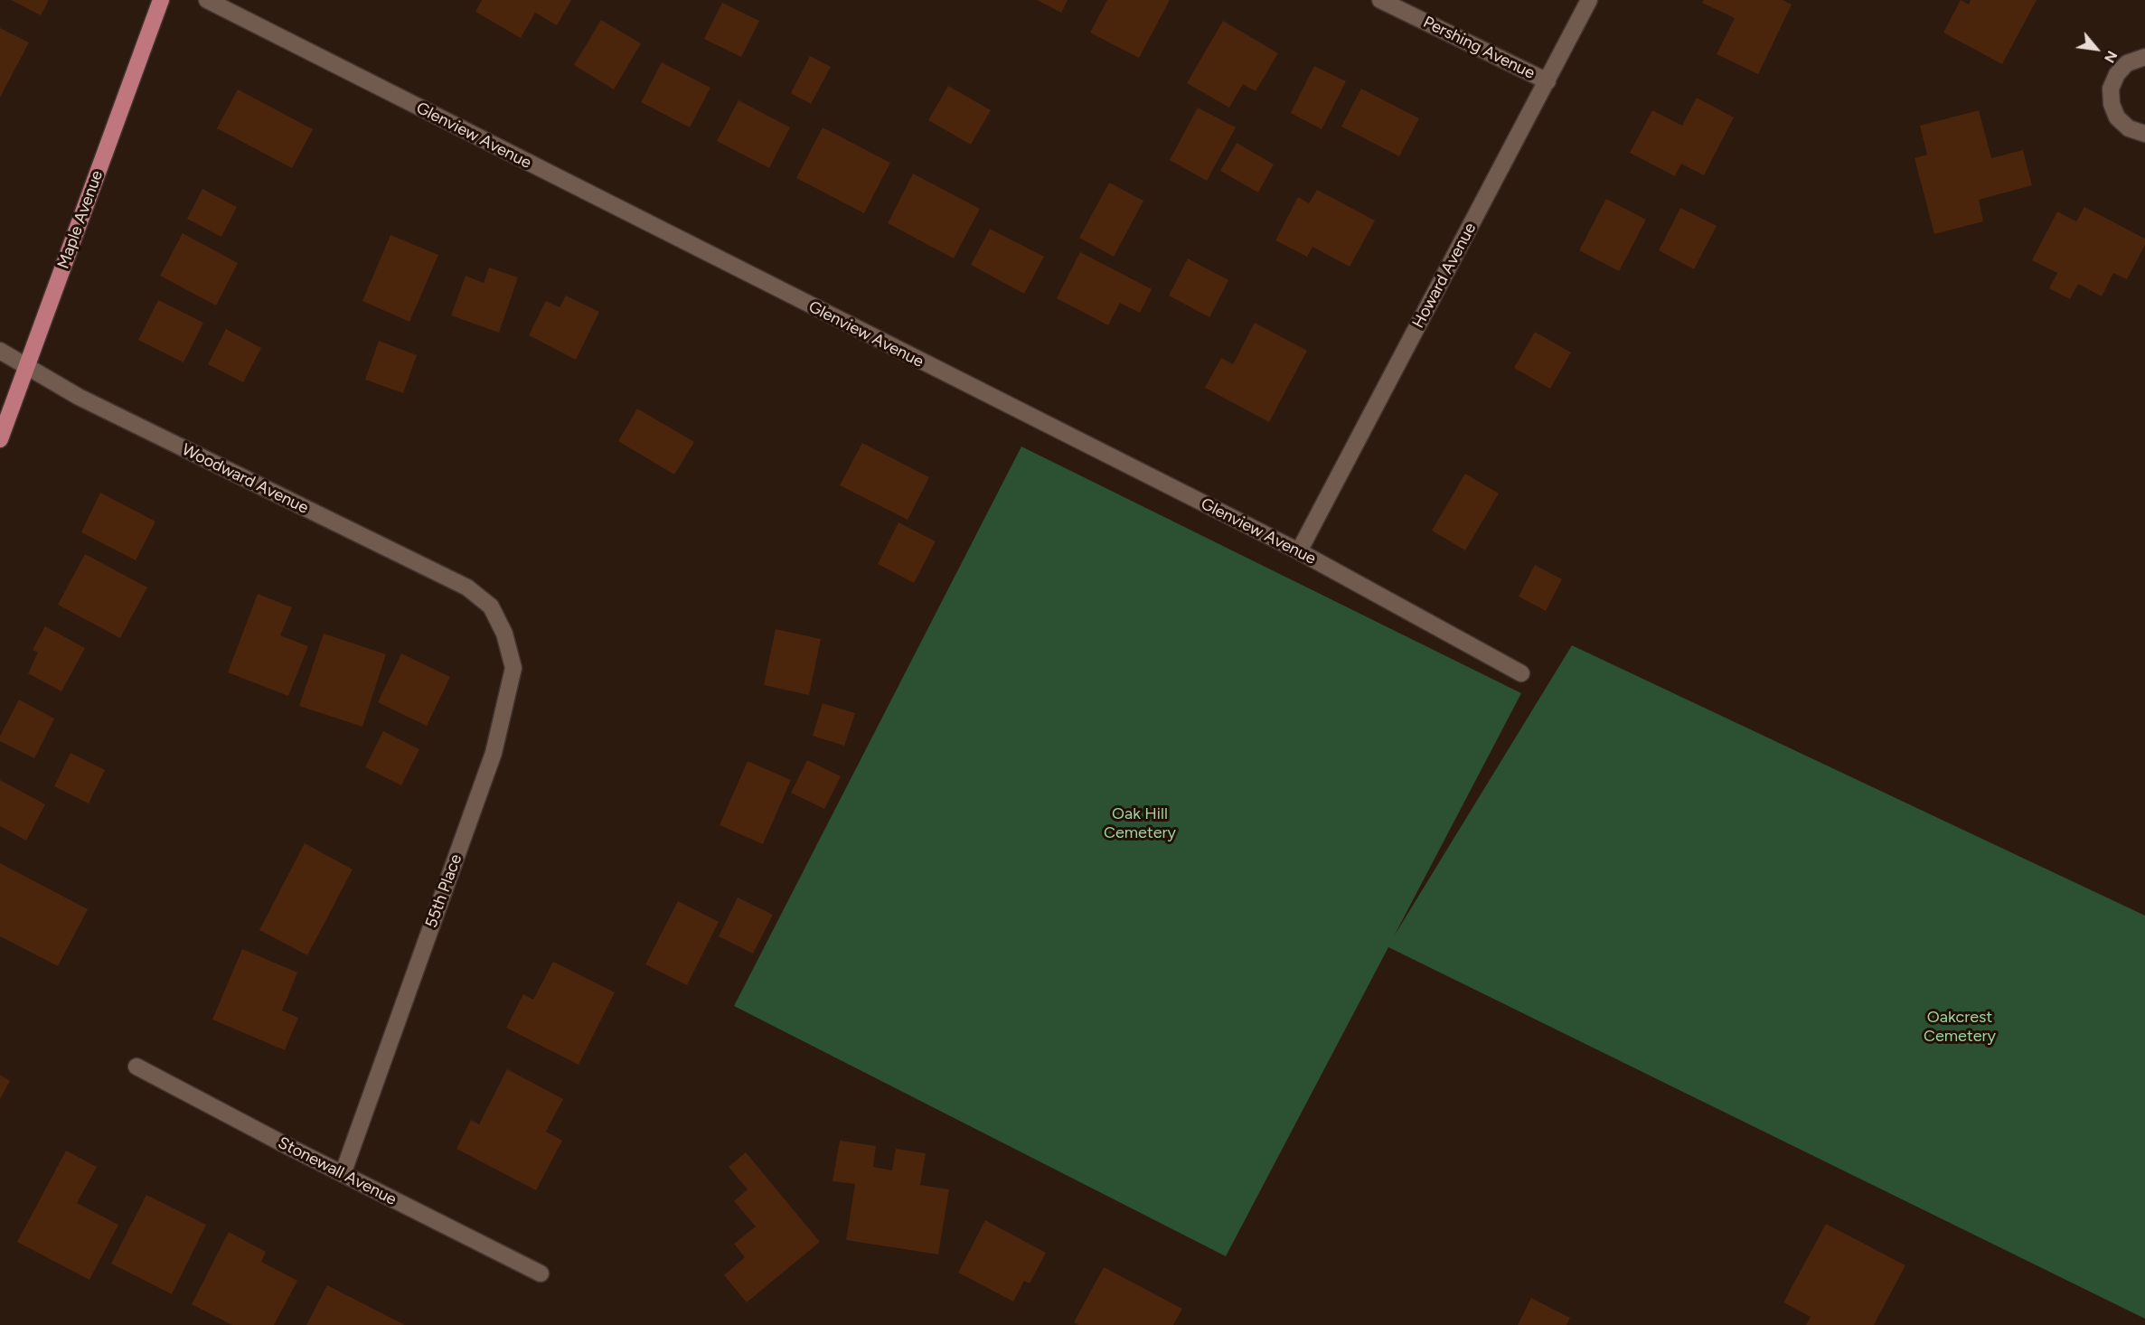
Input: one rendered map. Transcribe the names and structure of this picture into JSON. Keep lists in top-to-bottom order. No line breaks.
{"streets":{"main road":["Maple Avenue"],"street":["Pershing Avenue","Glenview Avenue","Howard Avenue","Woodward Avenue","55th Place","Stonewall Avenue"]},"crossings":[["Pershing Avenue","Howard Avenue"],["Glenview Avenue","Howard Avenue"],["Maple Avenue","Woodward Avenue"],["Woodward Avenue","55th Place"],["55th Place","Stonewall Avenue"]],"parks":["Oak Hill Cemetery","Oakcrest Cemetery"],"north":"bottom right"}
